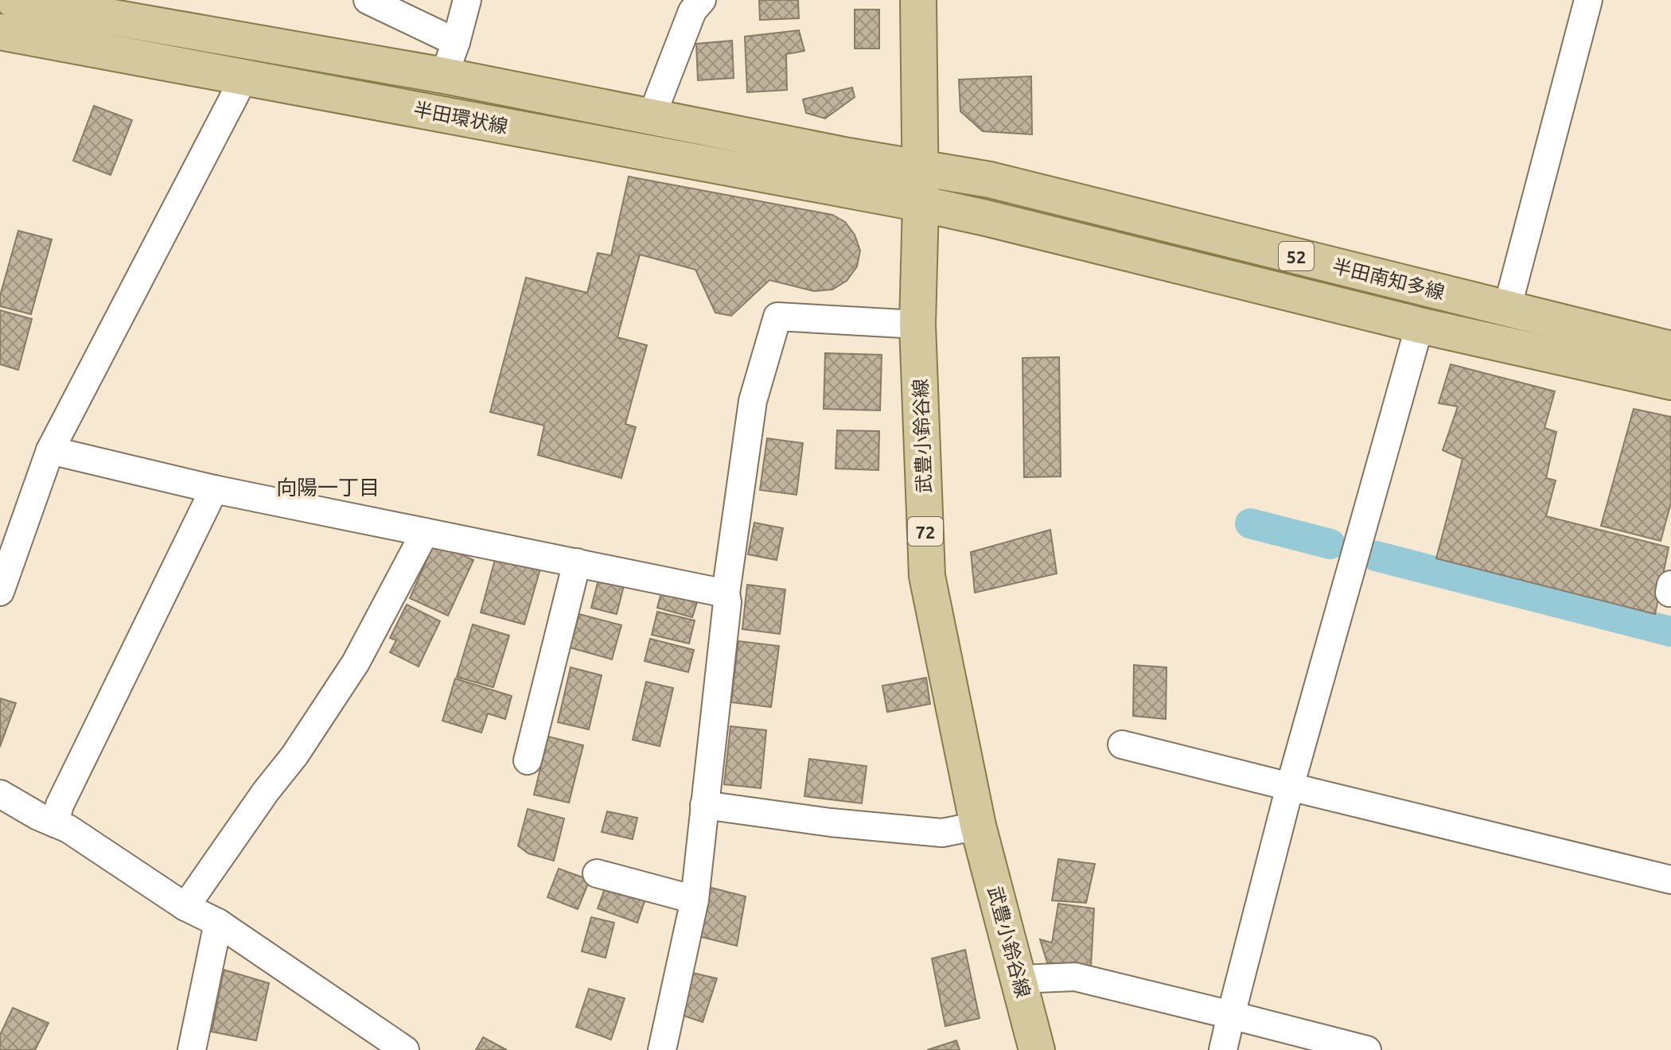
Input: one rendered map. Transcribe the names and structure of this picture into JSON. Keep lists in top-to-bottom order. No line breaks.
{"streets":{"main road":["半田環状線","52","半田南知多線","武豊小鈴谷線","72"]},"crossings":[["半田環状線","半田南知多線"],["半田環状線","武豊小鈴谷線"],["半田南知多線","武豊小鈴谷線"]],"districts":["向陽一丁目"]}
